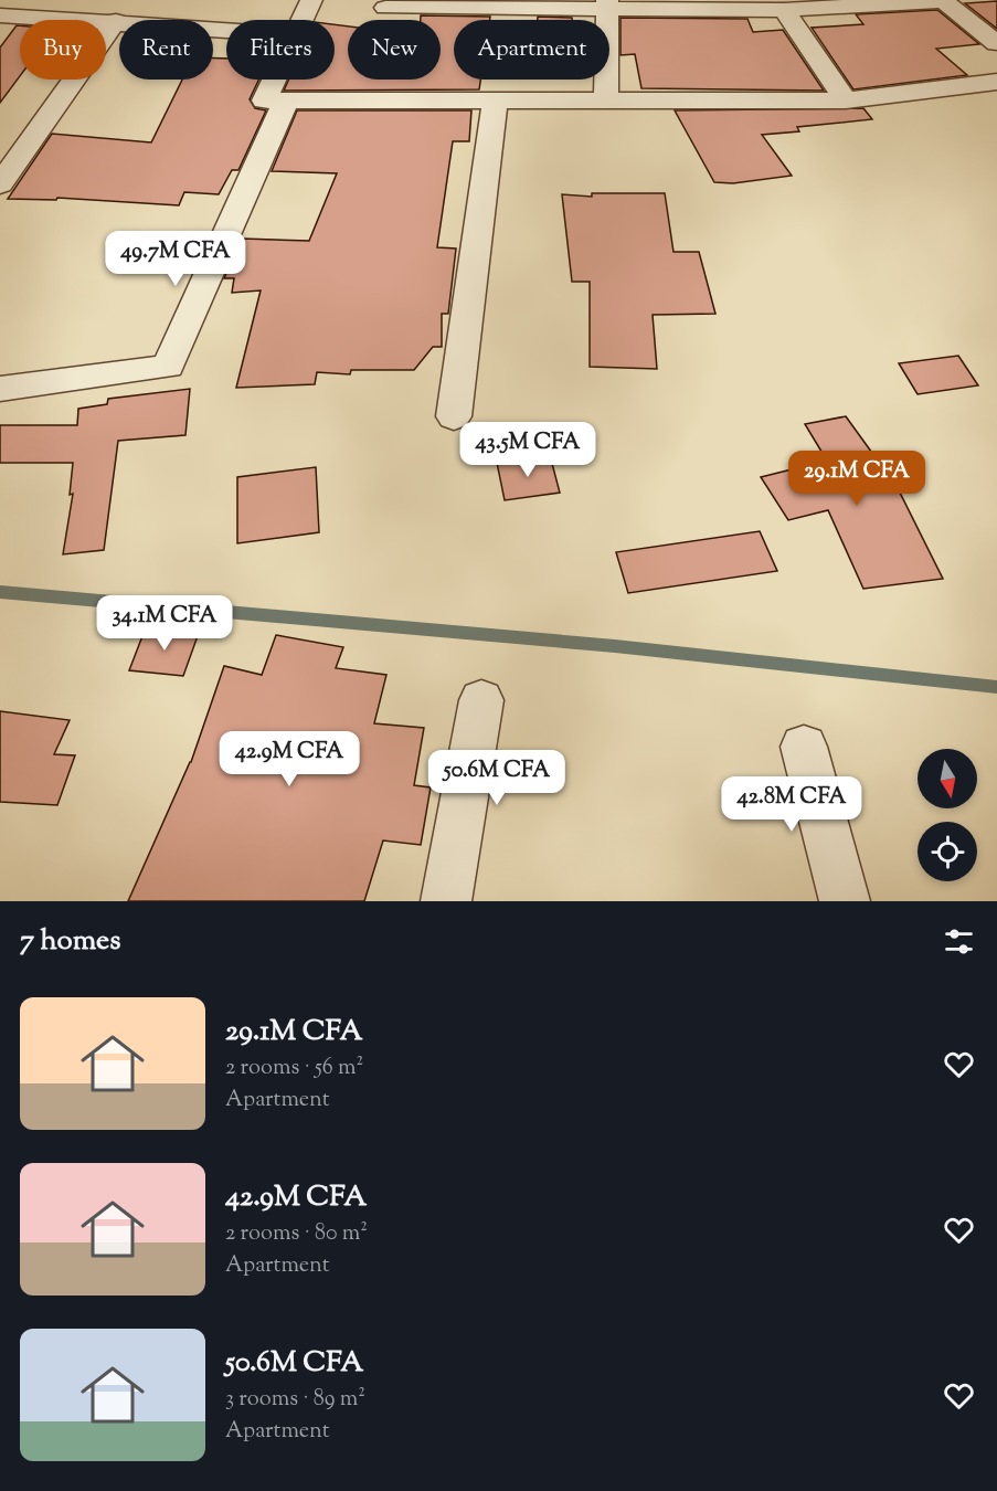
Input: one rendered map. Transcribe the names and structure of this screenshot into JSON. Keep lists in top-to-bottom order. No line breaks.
{"north":"bottom","page":{"chip":["Buy","Rent","Filters","New","Apartment"],"price":["49.7M CFA","43.5M CFA","29.1M CFA","34.1M CFA","42.9M CFA","50.6M CFA","42.8M CFA"],"heading":"7 homes","list":[{"name":"29.1M CFA","note":"2 rooms · 56 m² · Apartment"},{"name":"42.9M CFA","note":"2 rooms · 80 m² · Apartment"},{"name":"50.6M CFA","note":"3 rooms · 89 m² · Apartment"}]}}
